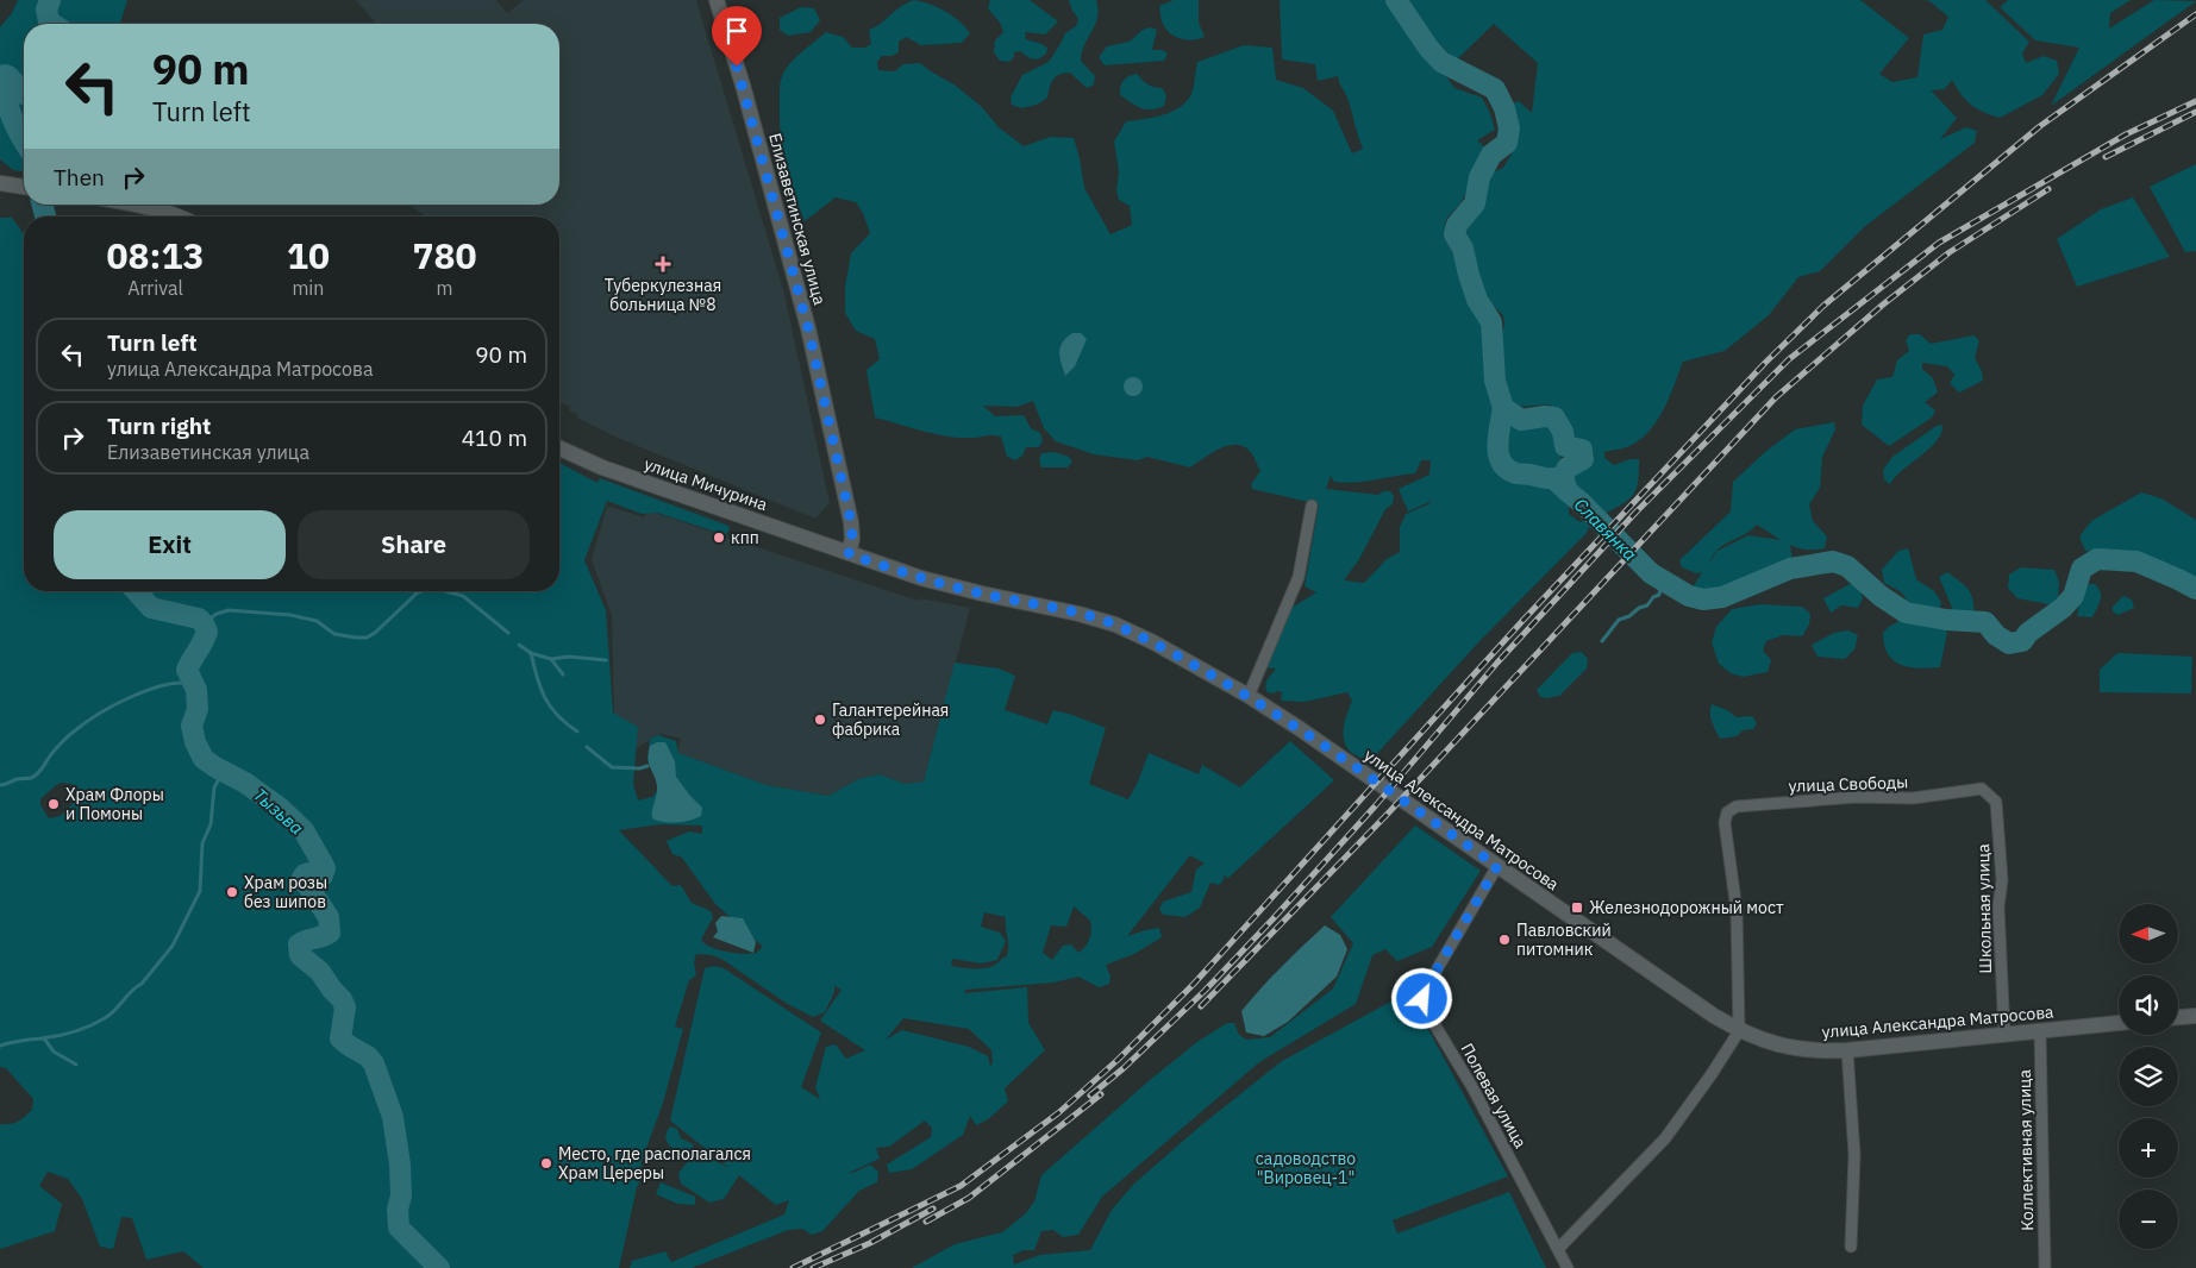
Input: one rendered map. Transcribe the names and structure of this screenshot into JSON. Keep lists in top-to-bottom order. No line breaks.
{"streets":{"main road":["Елизаветинская улица","улица Мичурина","улица Александра Матросова"],"street":["улица Свободы","Школьная улица","Полевая улица","Коллективная улица"]},"crossings":[["Елизаветинская улица","улица Мичурина"],["Елизаветинская улица","улица Александра Матросова"],["улица Мичурина","улица Александра Матросова"],["улица Свободы","улица Александра Матросова"],["улица Свободы","Школьная улица"],["улица Александра Матросова","Школьная улица"],["улица Александра Матросова","Полевая улица"],["улица Александра Матросова","Коллективная улица"]],"water":["Славянка","Тызьва"],"parks":["садоводство \"Вировец-1\""],"places":{"health":["Туберкулезная больница №8"],"other":["кпп","Галантерейная фабрика","Храм Флоры и Помоны","Храм розы без шипов","Павловский питомник","Место, где располагался Храм Цереры"],"transit":["Железнодорожный мост"]},"north":"left","page":{"turn":["90 m","Turn left"],"then":"Then","eta":["08:13","Arrival","10","min","780","m"],"list":[{"name":"Turn left","note":"улица Александра Матросова","value":"90 m"},{"name":"Turn right","note":"Елизаветинская улица","value":"410 m"}],"buttons":["Exit","Share"],"map_buttons":["+","−"]}}
